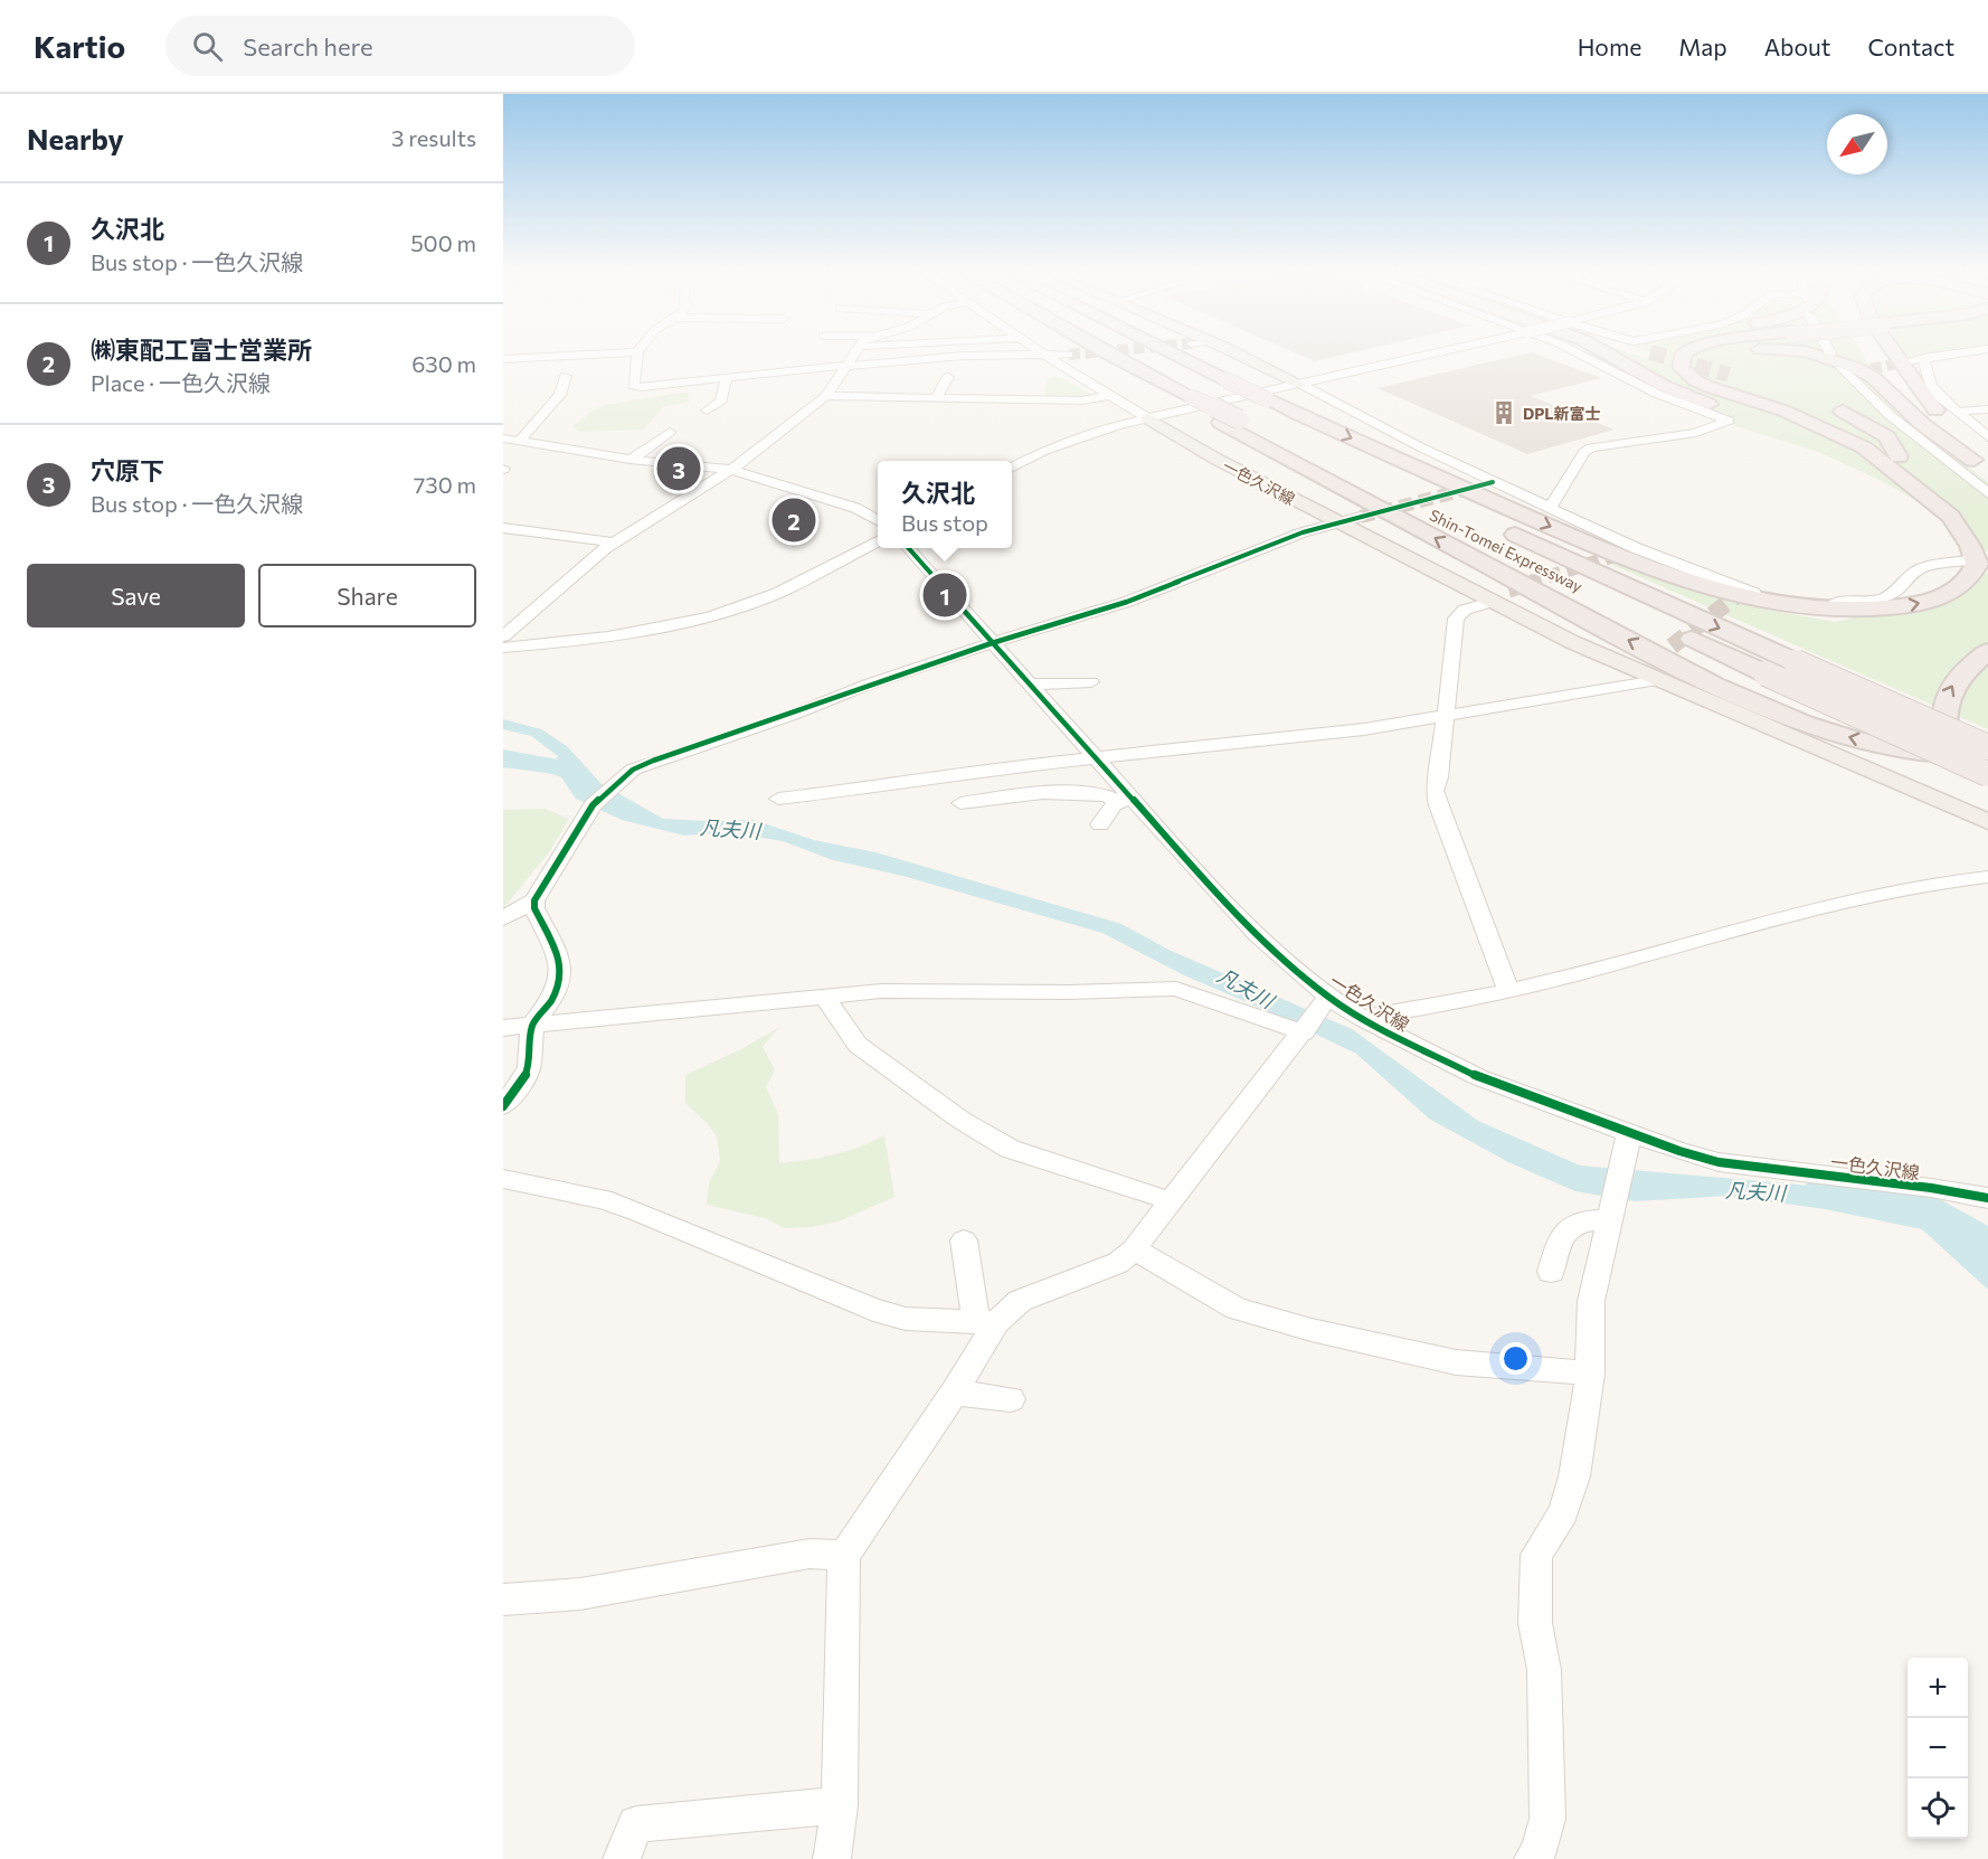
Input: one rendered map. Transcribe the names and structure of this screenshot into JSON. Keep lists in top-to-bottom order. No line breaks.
{"streets":{"highway":["Shin-Tomei Expressway"],"main road":["一色久沢線"]},"water":["凡夫川"],"places":{"building":["DPL新富士"]},"north":"bottom left","page":{"header":"Kartio","search":"Search here","nav":["Home","Map","About","Contact"],"heading":["Nearby","3 results"],"list":[{"mark":"1","name":"久沢北","note":"Bus stop · 一色久沢線","value":"500 m"},{"mark":"2","name":"㈱東配工富士営業所","note":"Place · 一色久沢線","value":"630 m"},{"mark":"3","name":"穴原下","note":"Bus stop · 一色久沢線","value":"730 m"}],"pins":["3","2","1"],"popup":["久沢北","Bus stop"],"buttons":["Save","Share"],"map_buttons":["+","−"]}}
